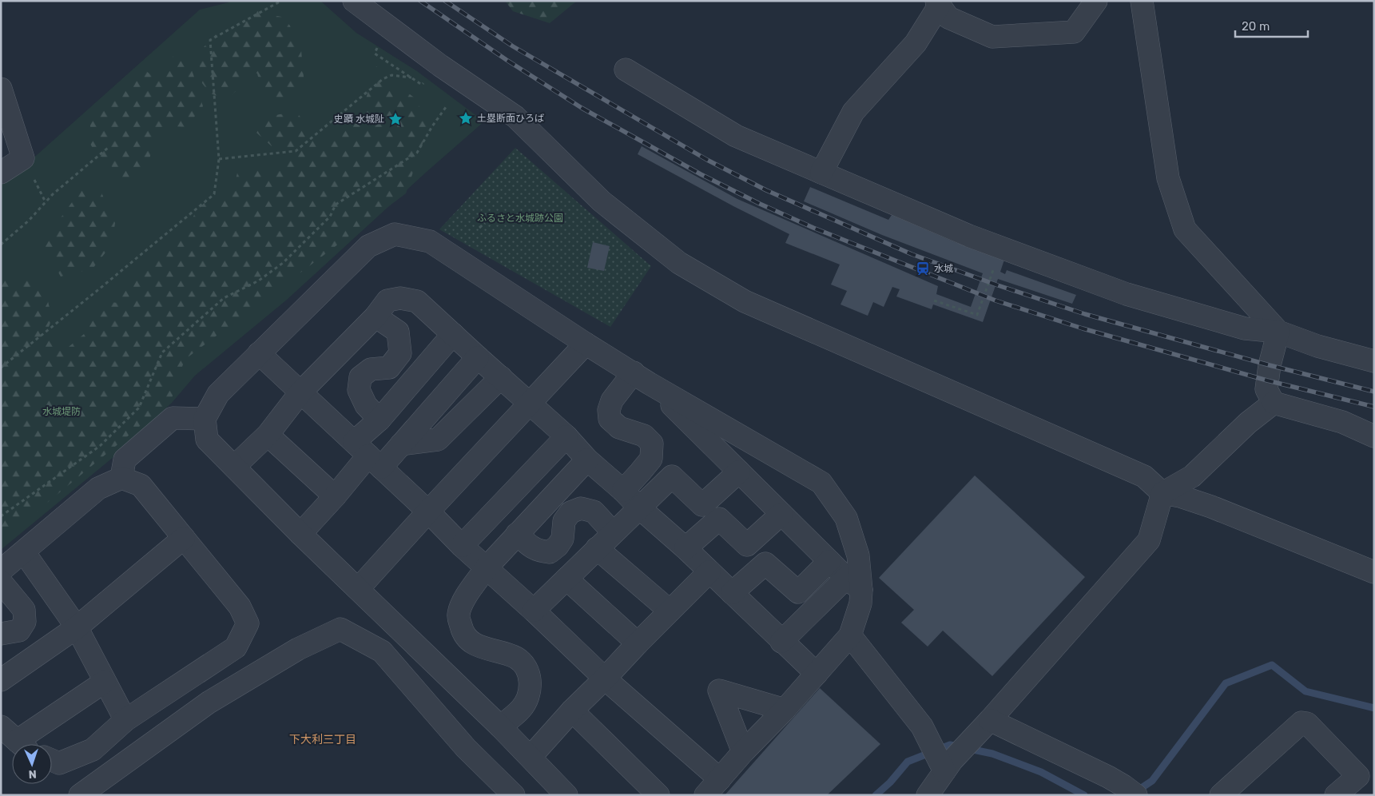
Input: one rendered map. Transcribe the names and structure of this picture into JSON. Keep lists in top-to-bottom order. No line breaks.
{"districts":["下大利三丁目"],"parks":["ふるさと水城跡公園","水城堤防"],"places":{"place":["土塁断面ひろば","史蹟 水城阯"],"station":["水城"]},"scale_bar":"20 m","north":"bottom"}
